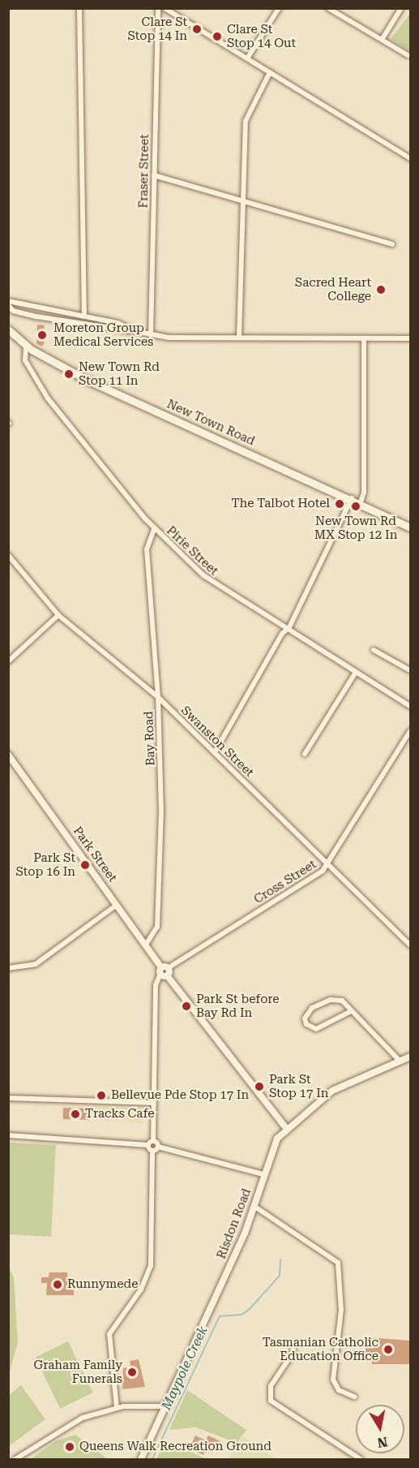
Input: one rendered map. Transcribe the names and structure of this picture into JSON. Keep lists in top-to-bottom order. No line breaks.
{"streets":{"main road":["New Town Road"],"street":["Fraser Street","Pirie Street","Bay Road","Swanston Street","Park Street","Cross Street","Risdon Road"]},"crossings":[["New Town Road","Pirie Street"],["Pirie Street","Bay Road"],["Bay Road","Swanston Street"],["Bay Road","Park Street"],["Swanston Street","Cross Street"],["Park Street","Cross Street"],["Park Street","Risdon Road"]],"water":["Maypole Creek"],"places":["Clare St Stop 14 In","Clare St Stop 14 Out","Sacred Heart College","Moreton Group Medical Services","New Town Rd Stop 11 In","The Talbot Hotel","New Town Rd MX Stop 12 In","Park St Stop 16 In","Park St before Bay Rd In","Park St Stop 17 In","Bellevue Pde Stop 17 In","Tracks Cafe","Runnymede","Tasmanian Catholic Education Office","Graham Family Funerals","Queens Walk Recreation Ground"],"north":"bottom"}
